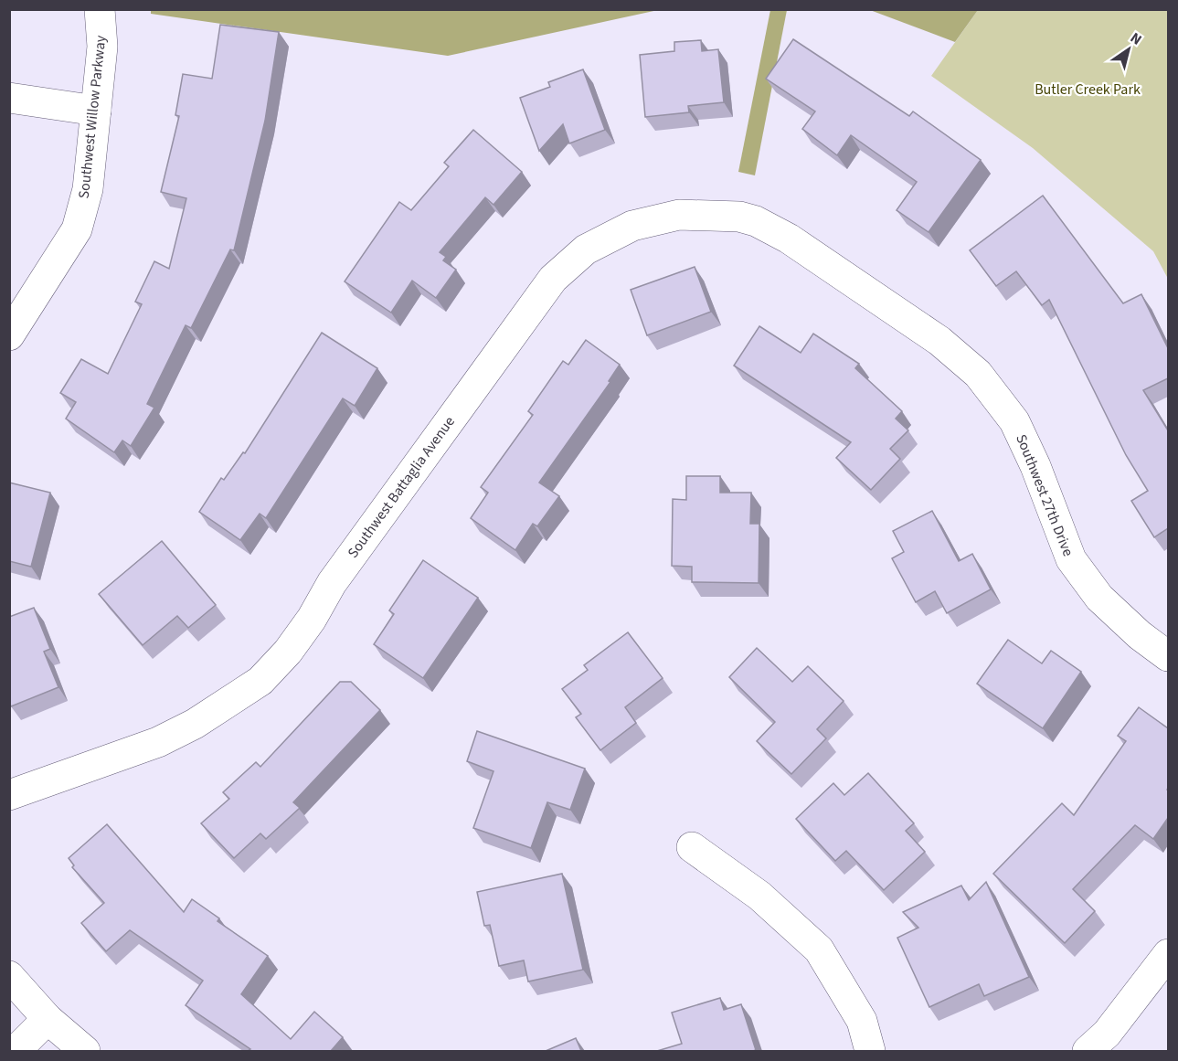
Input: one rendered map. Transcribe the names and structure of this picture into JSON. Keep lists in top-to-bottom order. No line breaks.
{"streets":{"street":["Southwest Willow Parkway","Southwest Battaglia Avenue","Southwest 27th Drive"]},"crossings":[["Southwest Battaglia Avenue","Southwest 27th Drive"]],"parks":["Butler Creek Park"],"north":"top right"}
